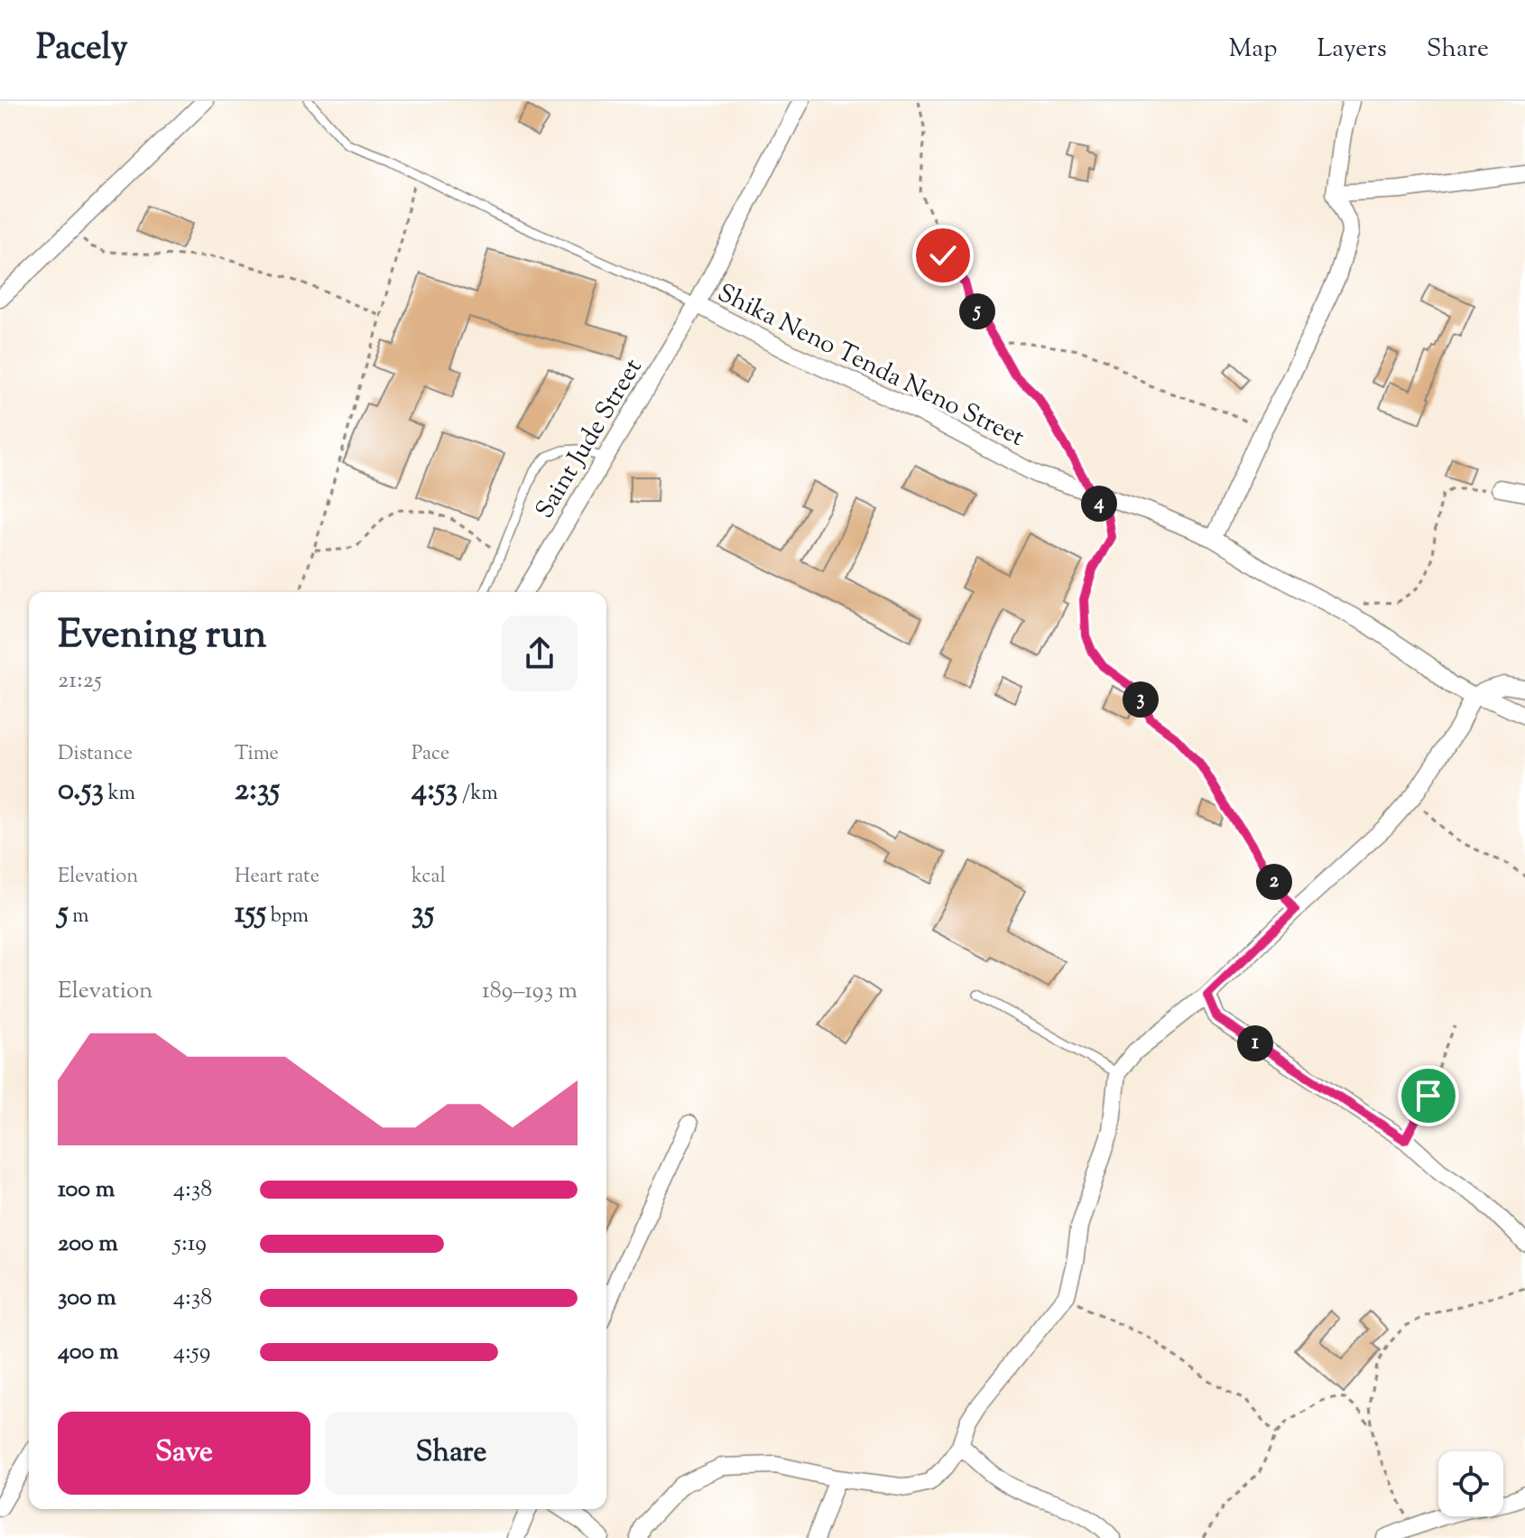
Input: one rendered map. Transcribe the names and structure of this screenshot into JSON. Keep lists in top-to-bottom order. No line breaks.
{"streets":{"street":["Shika Neno Tenda Neno Street","Saint Jude Street"]},"crossings":[["Shika Neno Tenda Neno Street","Saint Jude Street"]],"page":{"header":"Pacely","nav":["Map","Layers","Share"],"pins":["5","4","3","2","1"],"heading":["Evening run","21:25"],"stats":[["Distance","0.53 km"],["Time","2:35"],["Pace","4:53 /km"],["Elevation","5 m"],["Heart rate","155 bpm"],["kcal","35"]],"chart":["Elevation","189–193 m"],"list":[{"name":"100 m","note":"4:38"},{"name":"200 m","note":"5:19"},{"name":"300 m","note":"4:38"},{"name":"400 m","note":"4:59"}],"buttons":["Save","Share"]}}
